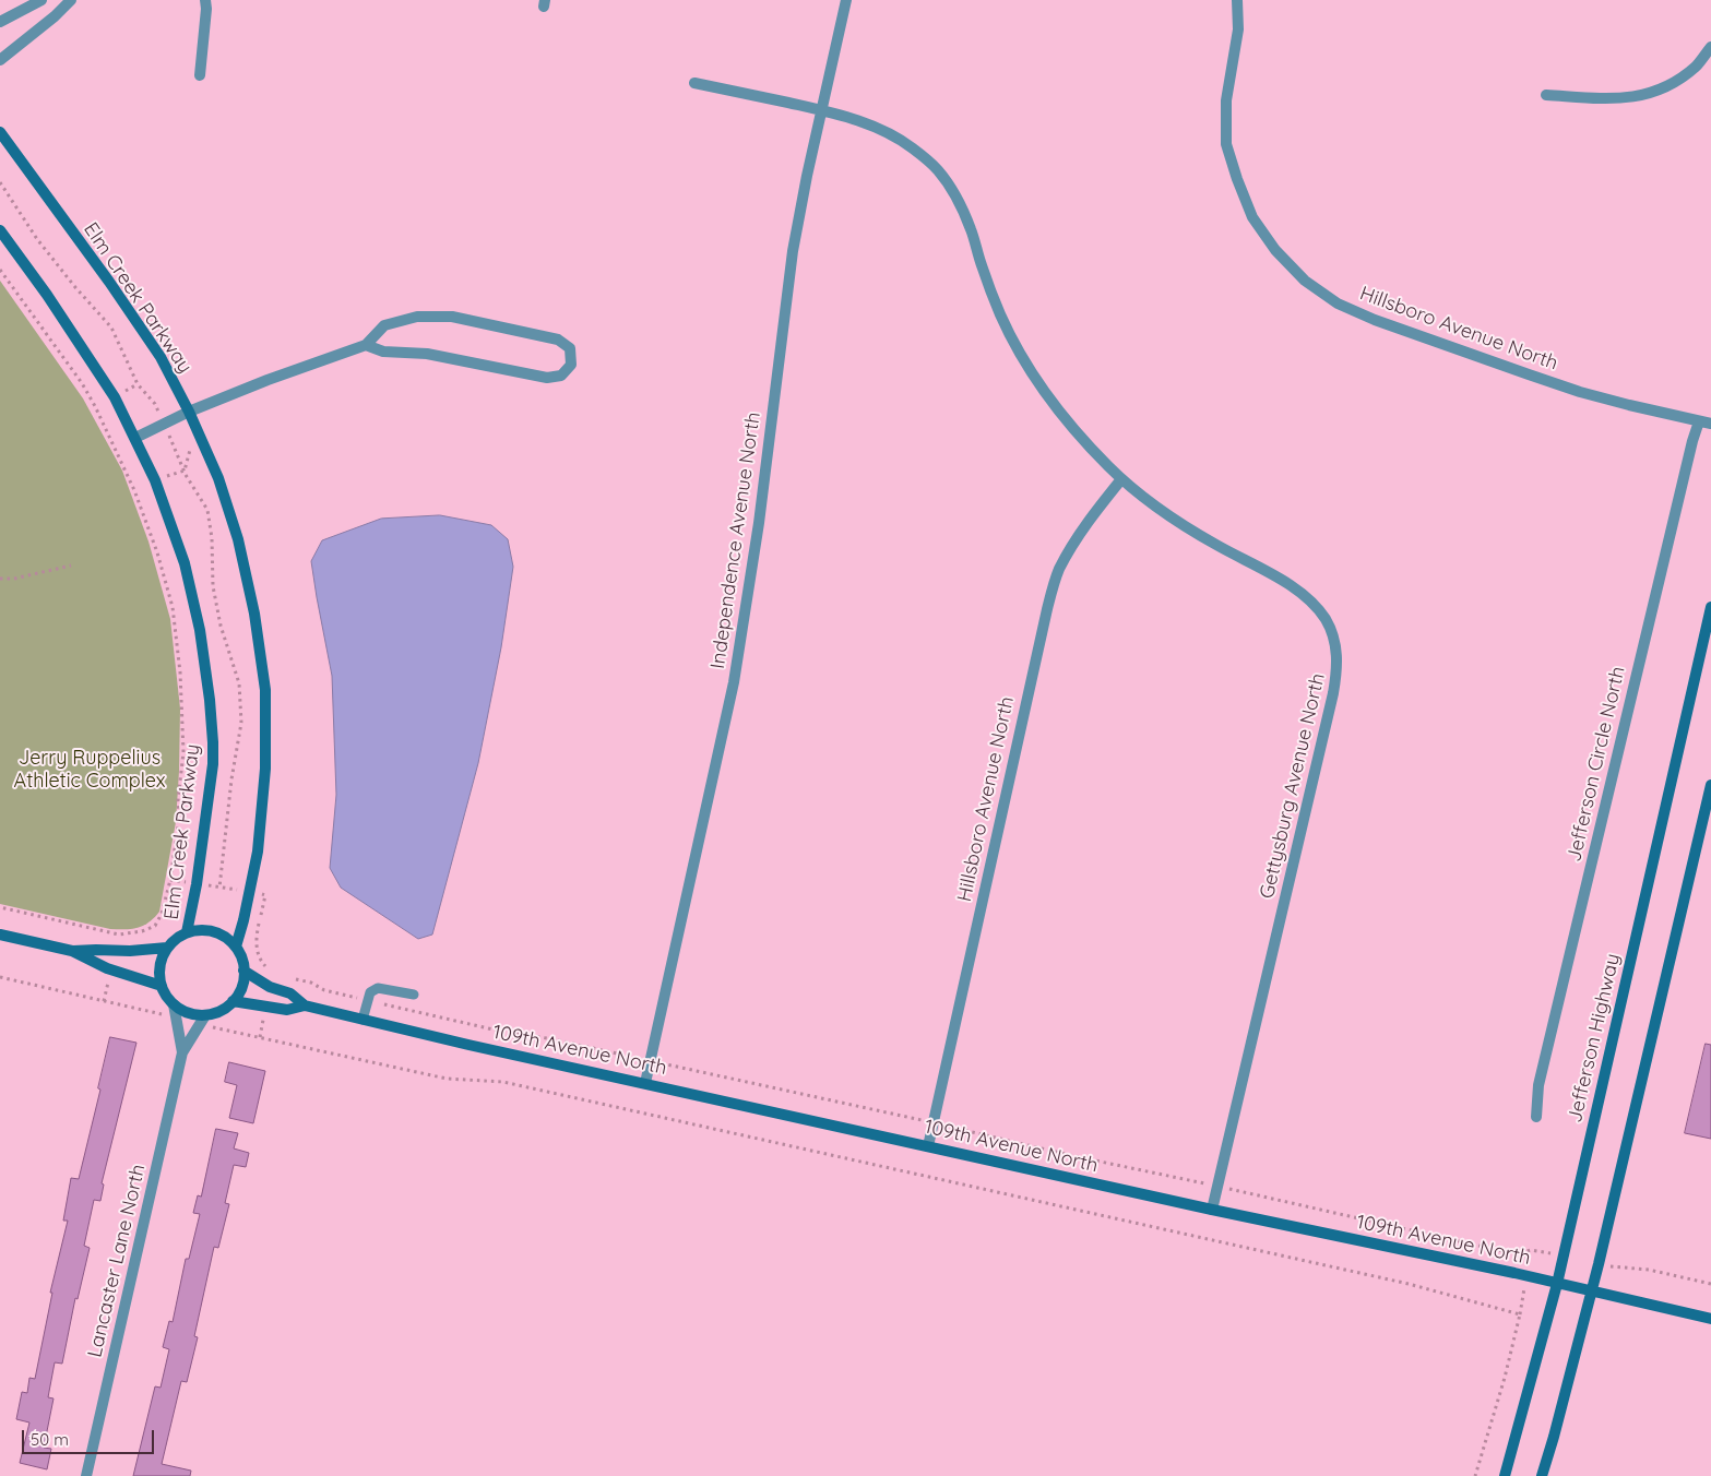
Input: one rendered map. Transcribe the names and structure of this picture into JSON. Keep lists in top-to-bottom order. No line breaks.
{"streets":{"street":["Elm Creek Parkway","Hillsboro Avenue North","Independence Avenue North","Jefferson Circle North","Gettysburg Avenue North","Jefferson Highway","109th Avenue North","Lancaster Lane North"]},"crossings":[["Elm Creek Parkway","109th Avenue North"],["Elm Creek Parkway","Lancaster Lane North"],["Hillsboro Avenue North","Jefferson Circle North"],["Hillsboro Avenue North","Gettysburg Avenue North"],["Hillsboro Avenue North","109th Avenue North"],["Independence Avenue North","Gettysburg Avenue North"],["Independence Avenue North","109th Avenue North"],["Gettysburg Avenue North","109th Avenue North"],["Jefferson Highway","109th Avenue North"],["109th Avenue North","Lancaster Lane North"]],"parks":["Jerry Ruppelius Athletic Complex"],"scale_bar":"50 m"}
